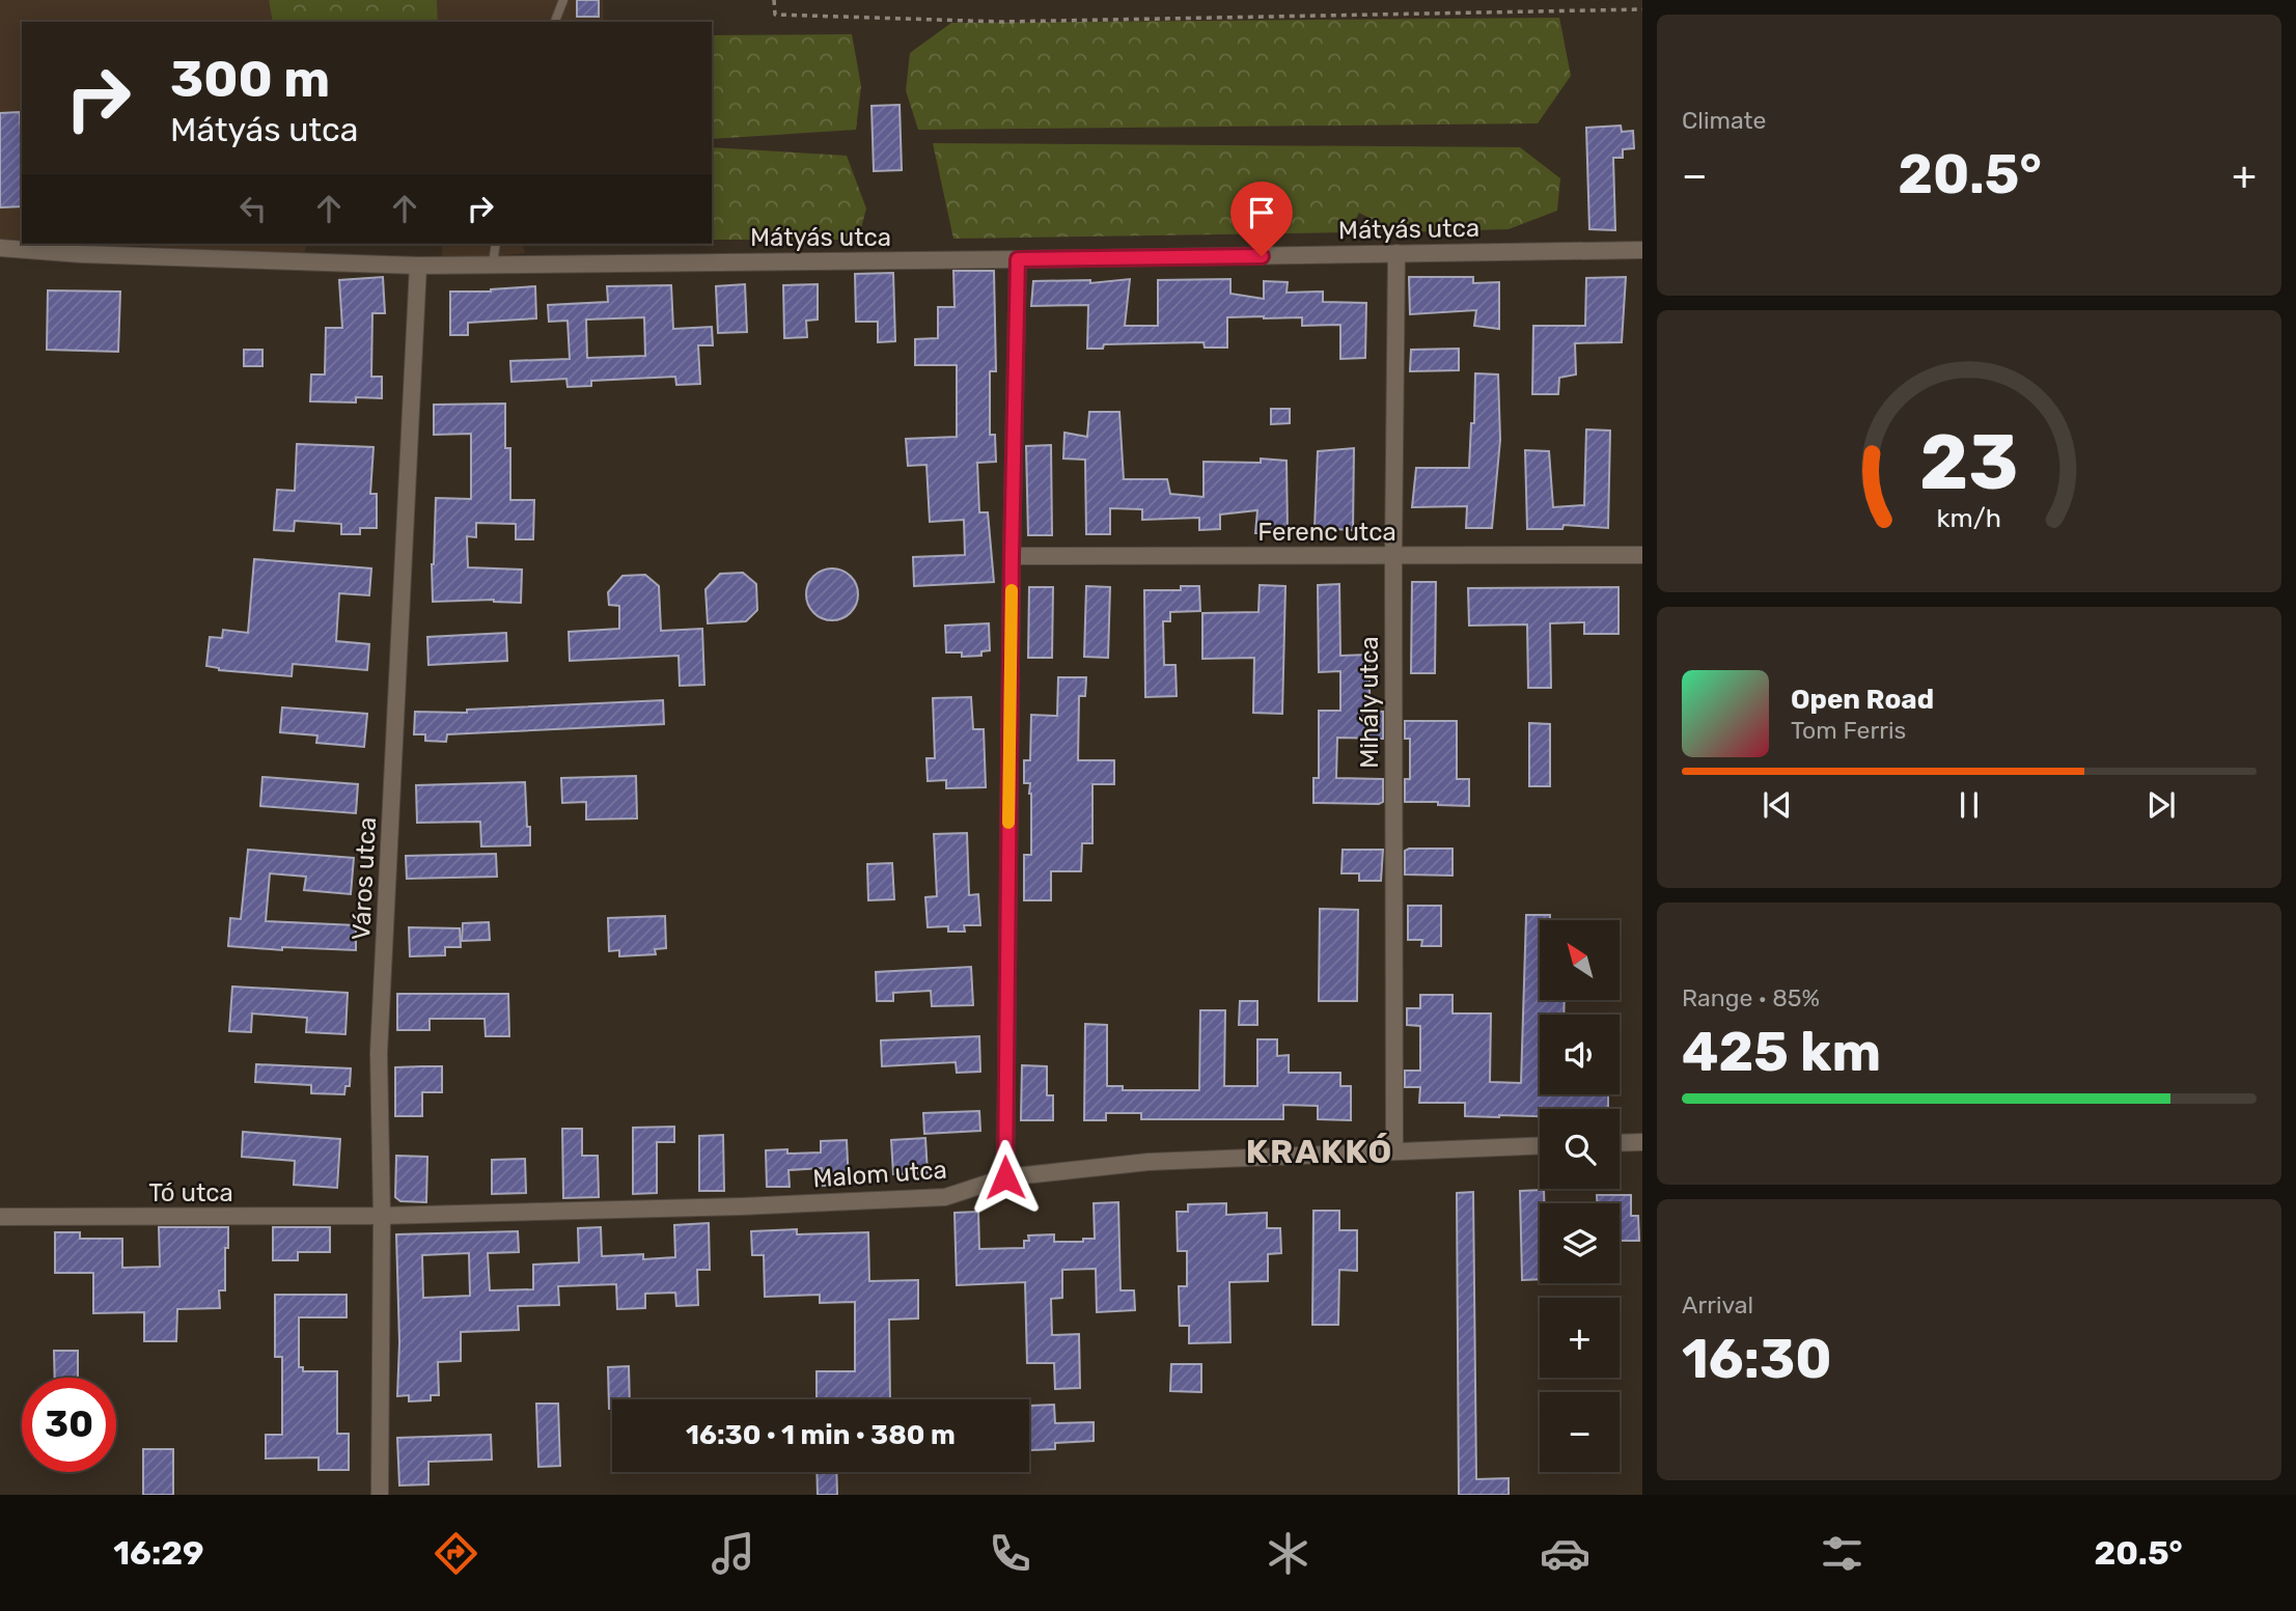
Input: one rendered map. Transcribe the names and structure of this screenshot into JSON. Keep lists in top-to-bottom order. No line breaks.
{"streets":{"street":["Mátyás utca","Ferenc utca","Mihály utca","Város utca","Malom utca","Tó utca"]},"crossings":[["Mátyás utca","Mihály utca"],["Mátyás utca","Város utca"],["Ferenc utca","Mihály utca"],["Mihály utca","Malom utca"],["Város utca","Malom utca"],["Város utca","Tó utca"],["Malom utca","Tó utca"]],"districts":["KRAKKÓ"],"north":"top left","page":{"tile":["Climate",["Range · 85%","425 km"],["Arrival","16:30"]],"turn":["300 m","Mátyás utca"],"heat":["−","20.5°","+"],"song":["Open Road","Tom Ferris"],"map_buttons":["+","−"],"limit":"30","trip":"16:30 · 1 min · 380 m","tabs":["16:29","20.5°"],"gauge":["23","km/h"]}}
